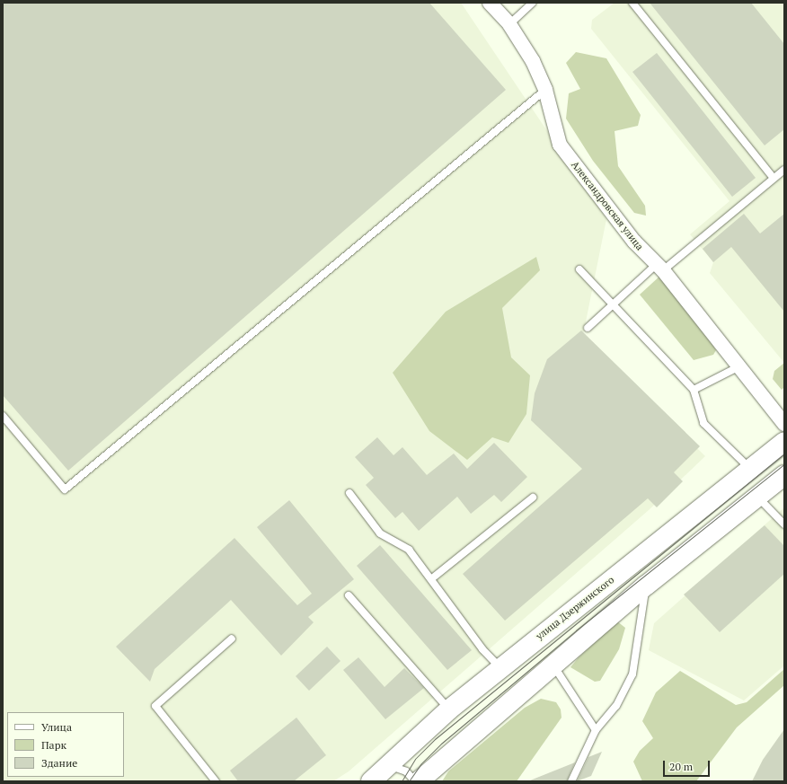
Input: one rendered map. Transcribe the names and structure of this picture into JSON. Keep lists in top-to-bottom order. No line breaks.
{"streets":{"main road":["улица Дзержинского"],"street":["Александровская улица"]},"legend":["Улица","Парк","Здание"],"scale_bar":"20 m"}
